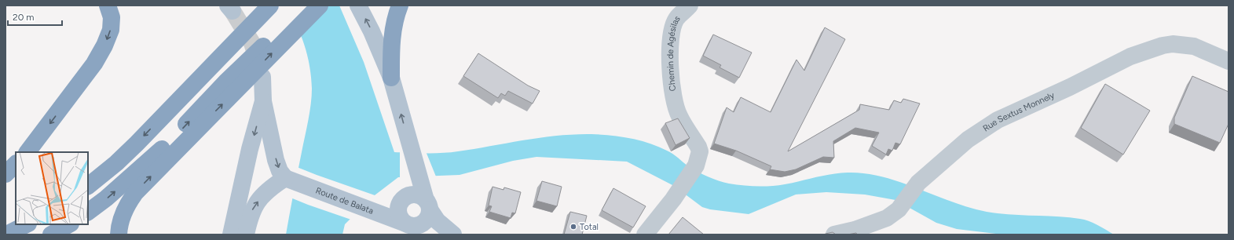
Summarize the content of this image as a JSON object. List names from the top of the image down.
{
  "streets": {
    "main road": ["Route de Balata"],
    "lane": ["Chemin de Agésilas", "Rue Sextus Monnely"]
  },
  "places": ["Total"],
  "scale_bar": "20 m"
}
